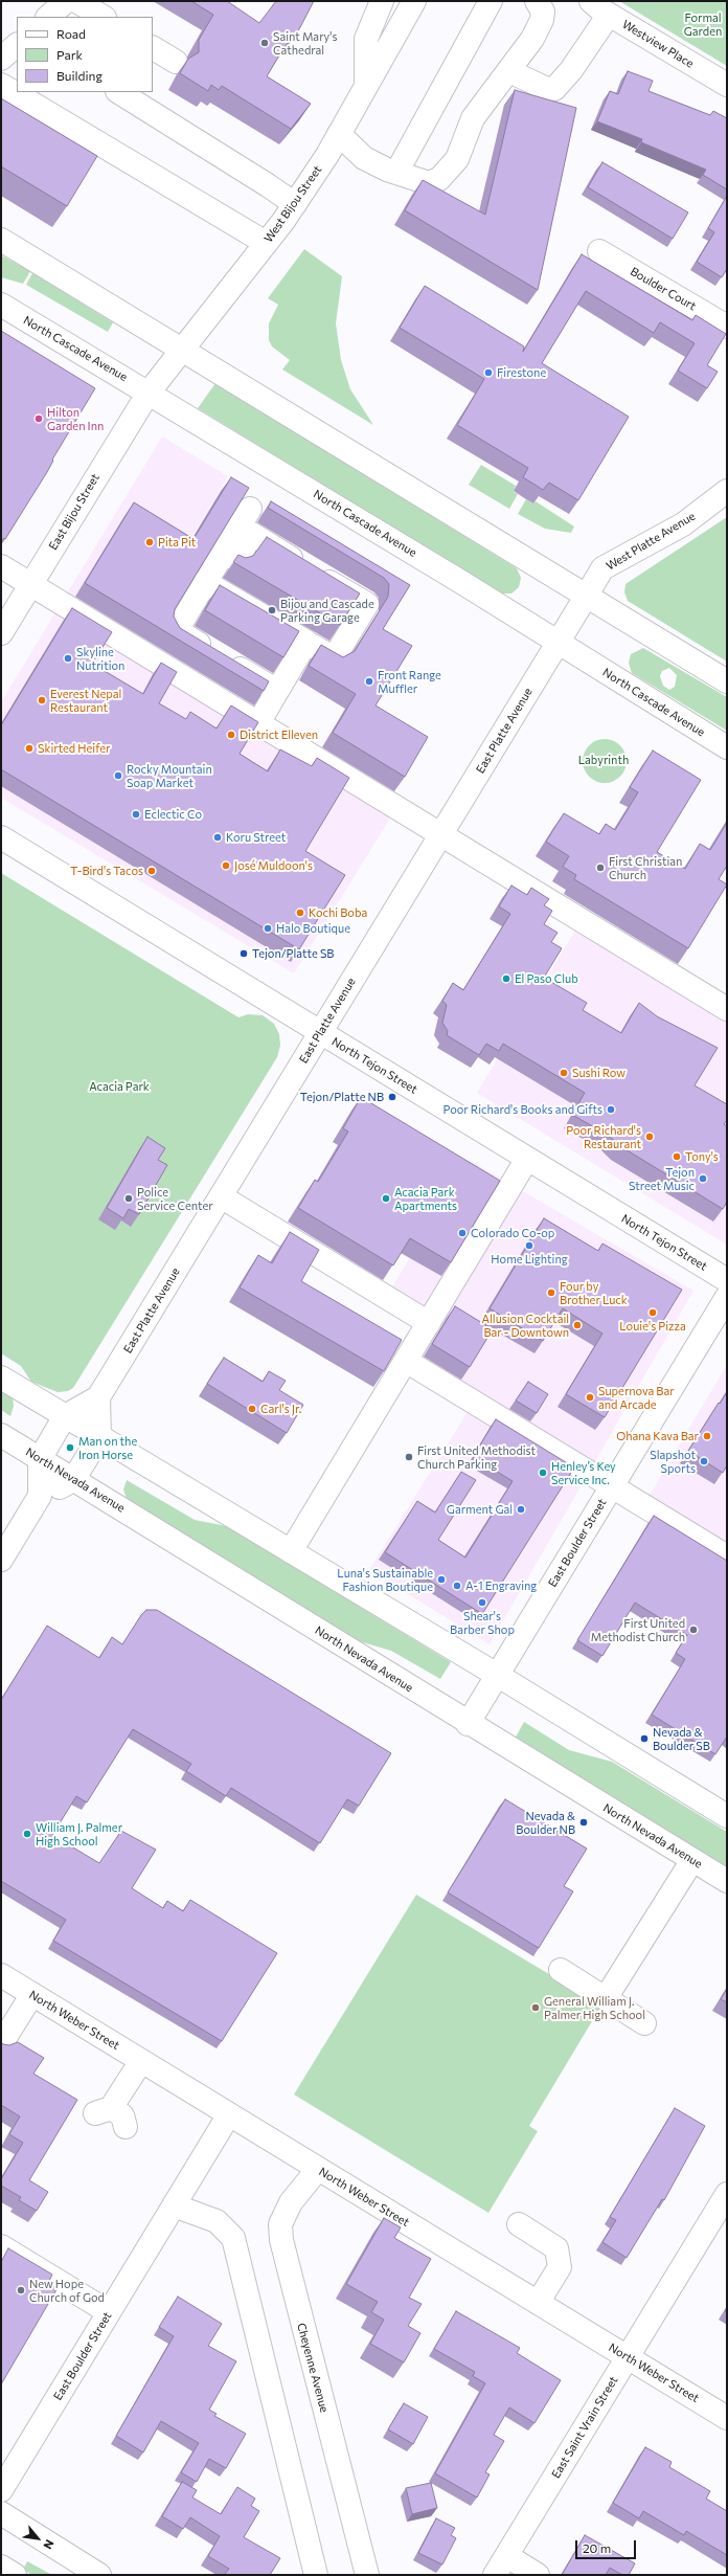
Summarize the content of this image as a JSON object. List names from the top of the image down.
{
  "streets": {
    "main road": [
      "Westview Place",
      "West Bijou Street",
      "Boulder Court",
      "North Cascade Avenue",
      "East Bijou Street",
      "West Platte Avenue",
      "East Platte Avenue",
      "North Tejon Street",
      "North Nevada Avenue",
      "East Boulder Street",
      "North Weber Street",
      "Cheyenne Avenue",
      "East Saint Vrain Street"
    ]
  },
  "crossings": [
    ["West Bijou Street", "North Cascade Avenue"],
    ["West Bijou Street", "East Bijou Street"],
    ["North Cascade Avenue", "East Bijou Street"],
    ["North Cascade Avenue", "West Platte Avenue"],
    ["North Cascade Avenue", "East Platte Avenue"],
    ["West Platte Avenue", "East Platte Avenue"],
    ["East Platte Avenue", "North Tejon Street"],
    ["North Nevada Avenue", "East Boulder Street"],
    ["East Boulder Street", "North Weber Street"],
    ["North Weber Street", "Cheyenne Avenue"],
    ["North Weber Street", "East Saint Vrain Street"]
  ],
  "parks": ["Formal Garden", "Labyrinth", "Acacia Park"],
  "places": [
    "Saint Mary's Cathedral",
    "Firestone",
    "Hilton Garden Inn",
    "Pita Pit",
    "Bijou and Cascade Parking Garage",
    "Skyline Nutrition",
    "Front Range Muffler",
    "Everest Nepal Restaurant",
    "District Elleven",
    "Skirted Heifer",
    "Rocky Mountain Soap Market",
    "Eclectic Co",
    "Koru Street",
    "José Muldoon's",
    "First Christian Church",
    "T-Bird's Tacos",
    "Kochi Boba",
    "Halo Boutique",
    "Tejon/Platte SB",
    "El Paso Club",
    "Sushi Row",
    "Tejon/Platte NB",
    "Poor Richard's Books and Gifts",
    "Poor Richard's Restaurant",
    "Tony's",
    "Tejon Street Music",
    "Police Service Center",
    "Acacia Park Apartments",
    "Colorado Co-op",
    "Home Lighting",
    "Four by Brother Luck",
    "Louie's Pizza",
    "Allusion Cocktail Bar - Downtown",
    "Supernova Bar and Arcade",
    "Carl's Jr.",
    "Ohana Kava Bar",
    "Man on the Iron Horse",
    "First United Methodist Church Parking",
    "Slapshot Sports",
    "Henley’s Key Service Inc.",
    "Garment Gal",
    "Luna's Sustainable Fashion Boutique",
    "A-1 Engraving",
    "Shear's Barber Shop",
    "First United Methodist Church",
    "Nevada & Boulder SB",
    "Nevada & Boulder NB",
    "William J. Palmer High School",
    "General William J. Palmer High School",
    "New Hope Church of God"
  ],
  "legend": ["Road", "Park", "Building"],
  "scale_bar": "20 m",
  "north": "bottom right"
}
